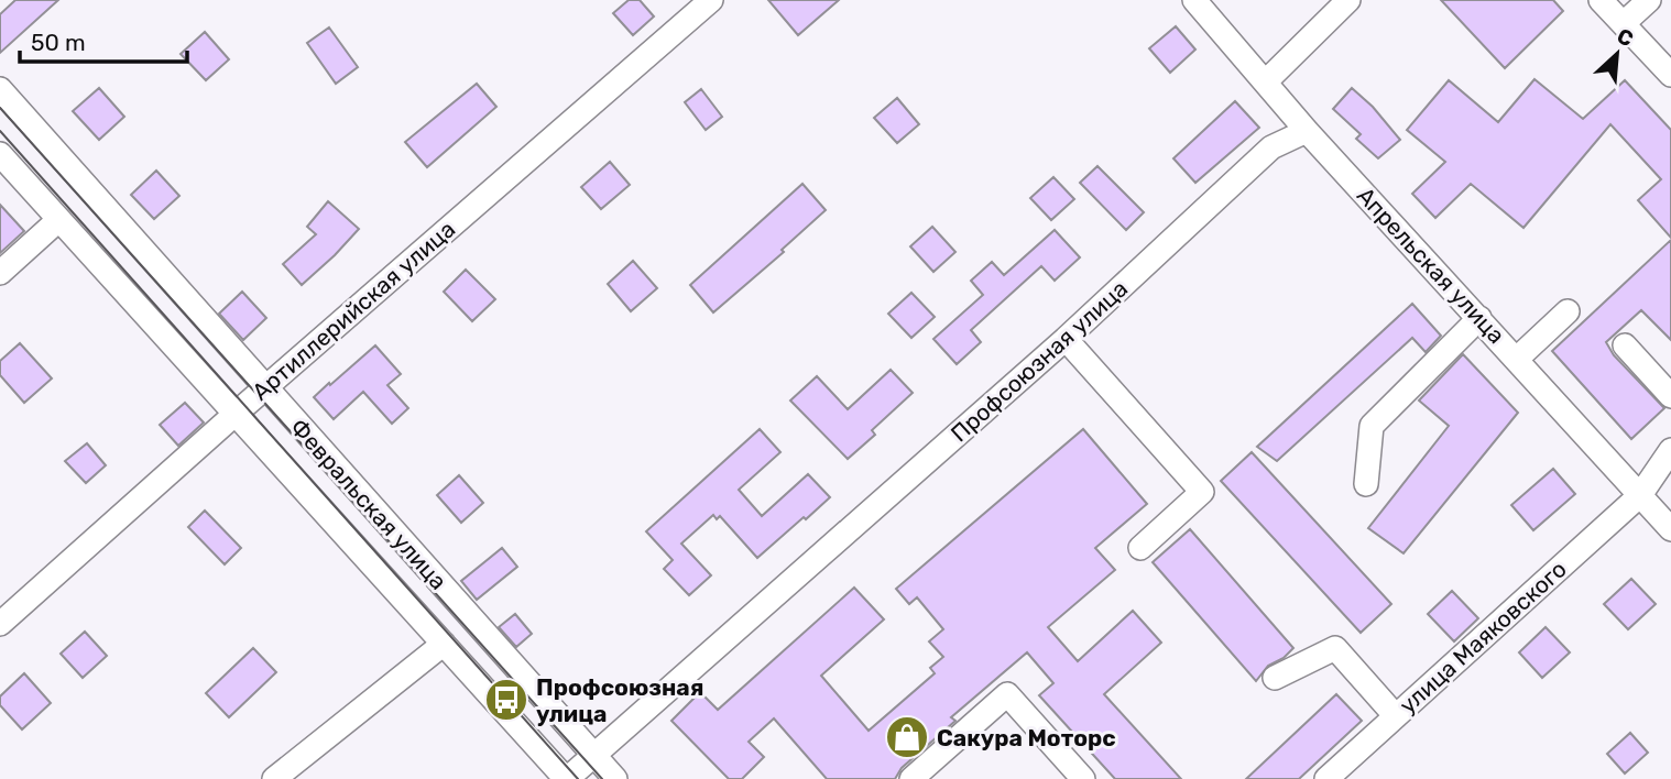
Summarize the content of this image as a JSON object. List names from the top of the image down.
{
  "streets": {
    "street": [
      "Апрельская улица",
      "Артиллерийская улица",
      "Профсоюзная улица",
      "Февральская улица",
      "улица Маяковского"
    ]
  },
  "crossings": [
    ["Апрельская улица", "Профсоюзная улица"],
    ["Апрельская улица", "улица Маяковского"],
    ["Артиллерийская улица", "Февральская улица"],
    ["Профсоюзная улица", "Февральская улица"]
  ],
  "places": {
    "bus stop": ["Профсоюзная улица"],
    "shop": ["Сакура Моторс"]
  },
  "scale_bar": "50 m",
  "north": "top right"
}
